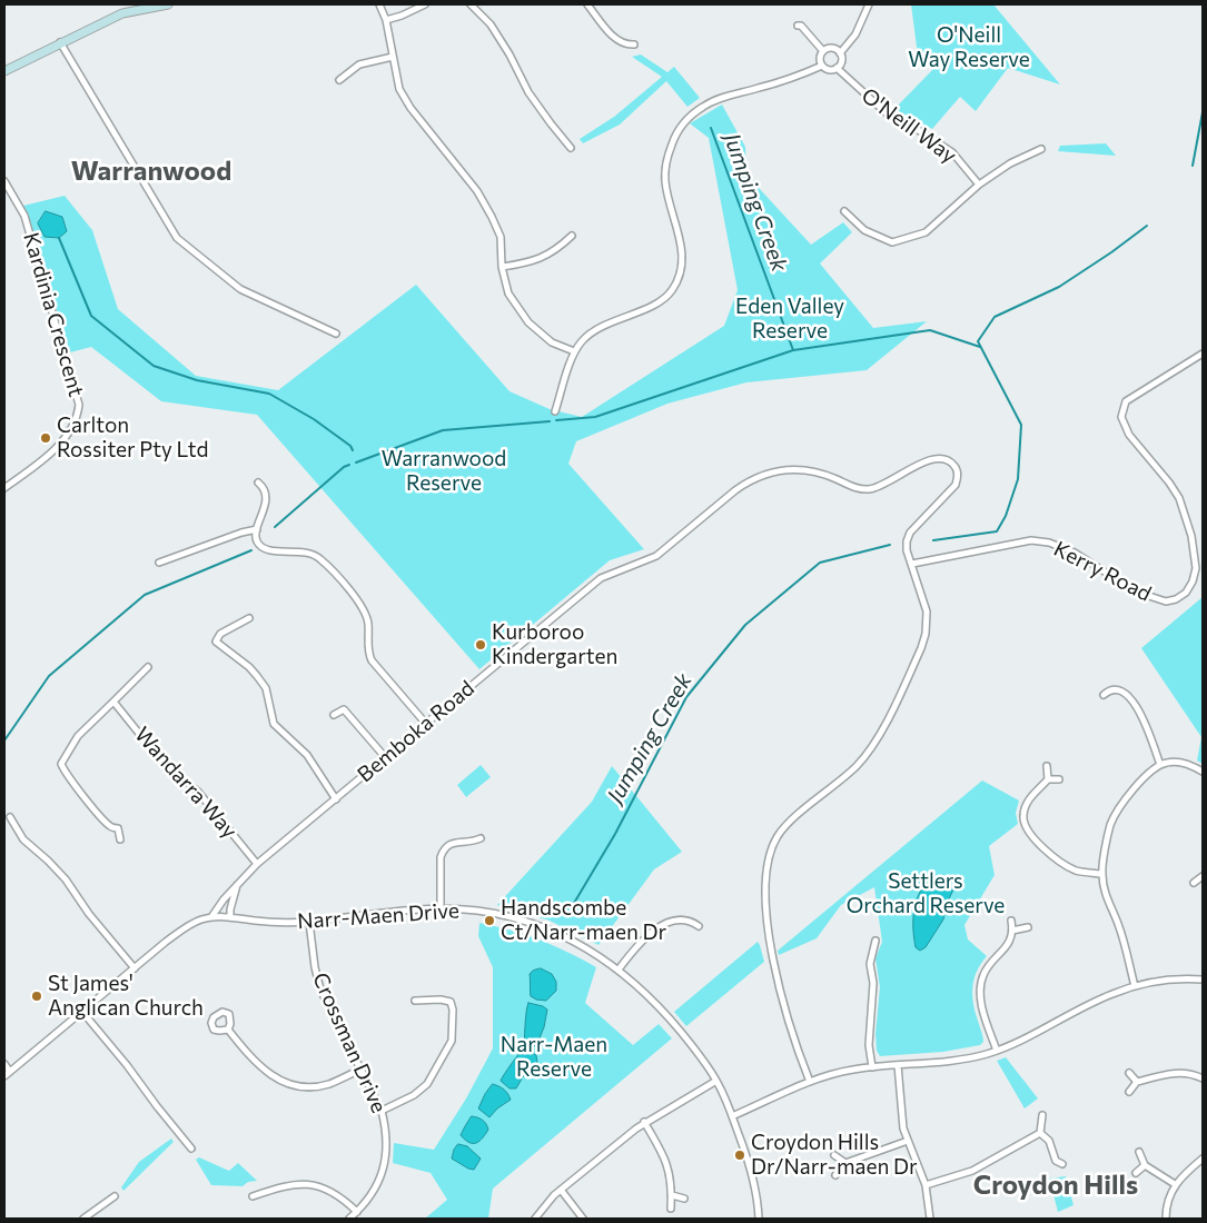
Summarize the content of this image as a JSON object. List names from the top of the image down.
{
  "streets": {
    "street": [
      "O'Neill Way",
      "Kardinia Crescent",
      "Kerry Road",
      "Bemboka Road",
      "Wandarra Way",
      "Narr-Maen Drive",
      "Crossman Drive"
    ]
  },
  "crossings": [
    ["Kerry Road", "Bemboka Road"],
    ["Bemboka Road", "Wandarra Way"],
    ["Bemboka Road", "Narr-Maen Drive"],
    ["Narr-Maen Drive", "Crossman Drive"]
  ],
  "districts": ["Warranwood", "Croydon Hills"],
  "water": ["Jumping Creek"],
  "parks": [
    "O'Neill Way Reserve",
    "Eden Valley Reserve",
    "Warranwood Reserve",
    "Settlers Orchard Reserve",
    "Narr-Maen Reserve"
  ],
  "places": [
    "Carlton Rossiter Pty Ltd",
    "Kurboroo Kindergarten",
    "Handscombe Ct/Narr-maen Dr",
    "St James' Anglican Church",
    "Croydon Hills Dr/Narr-maen Dr"
  ]
}
